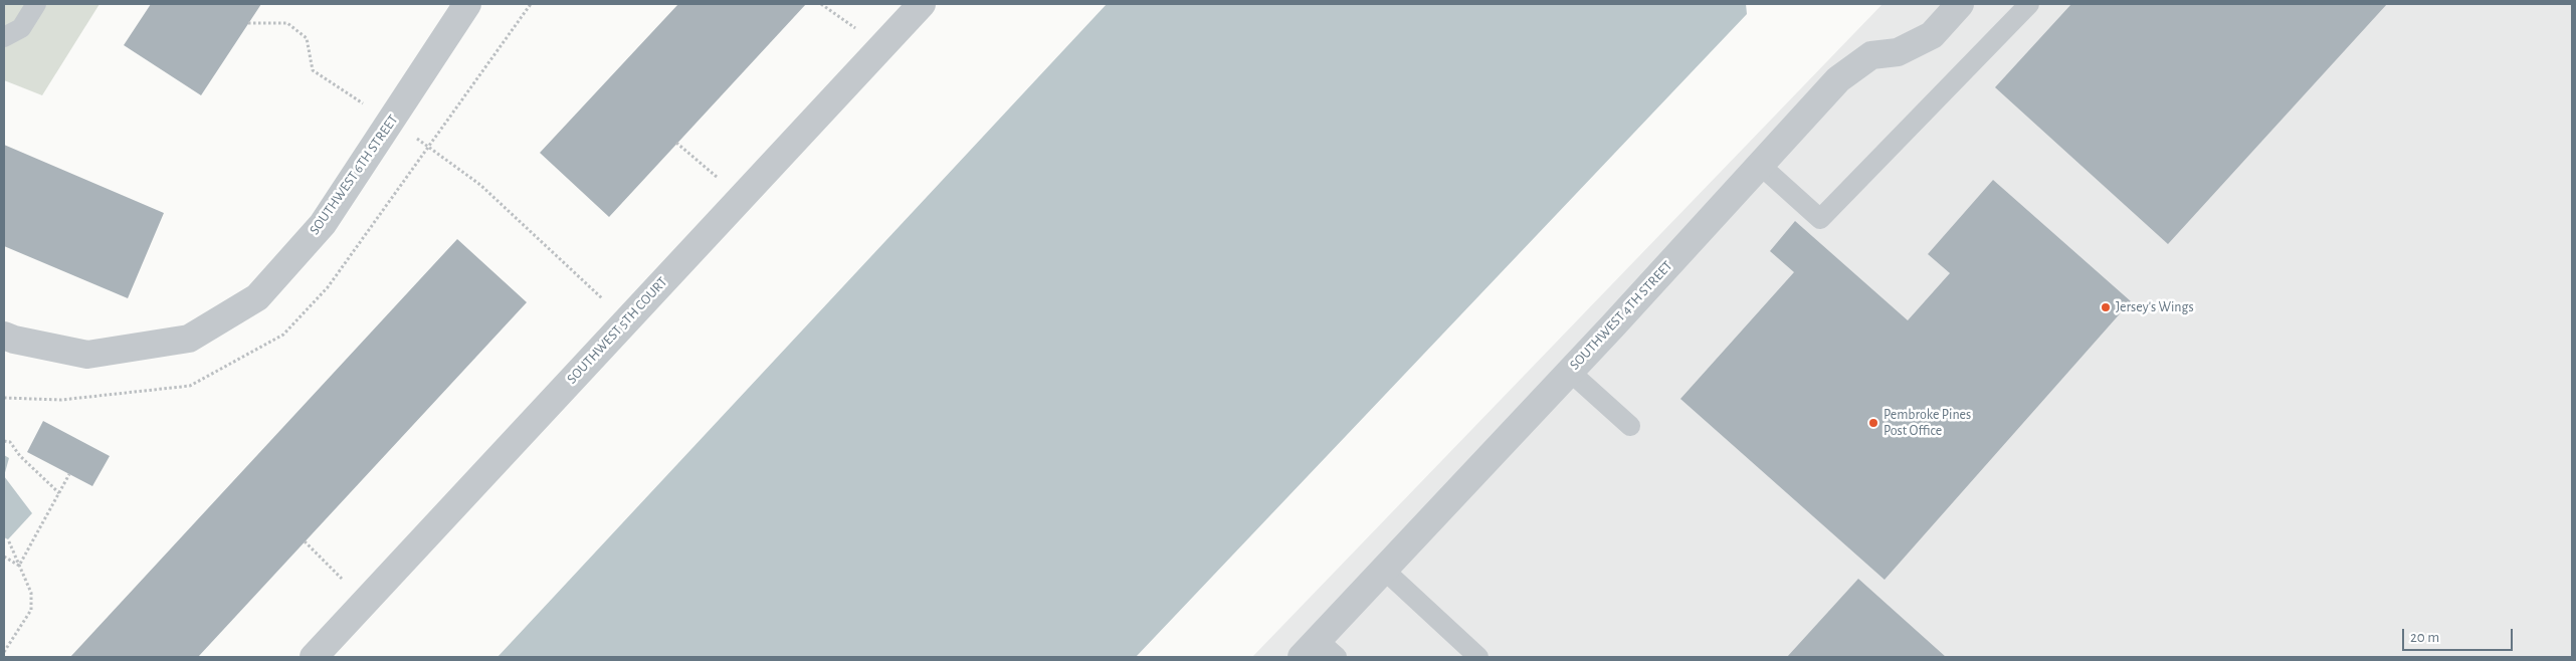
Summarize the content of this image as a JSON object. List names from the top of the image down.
{
  "streets": {
    "street": ["SOUTHWEST 6TH STREET", "SOUTHWEST 4TH STREET", "SOUTHWEST 5TH COURT"]
  },
  "places": ["Jersey's Wings", "Pembroke Pines Post Office"],
  "scale_bar": "20 m"
}
